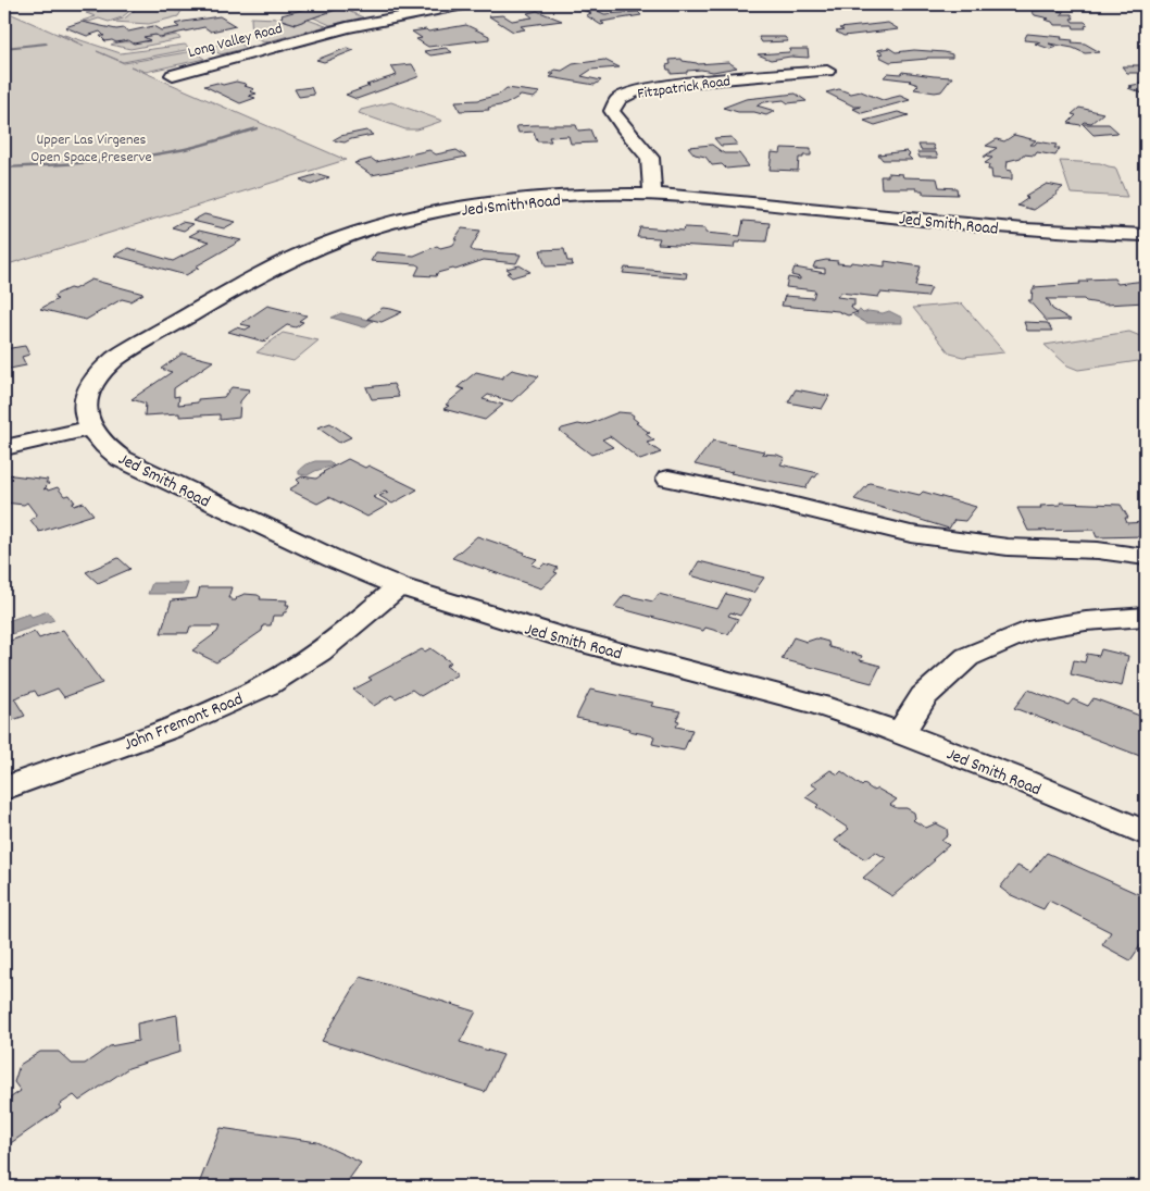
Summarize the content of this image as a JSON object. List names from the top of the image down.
{
  "streets": {
    "street": [
      "Long Valley Road",
      "Fitzpatrick Road",
      "Jed Smith Road",
      "John Fremont Road"
    ]
  },
  "crossings": [
    ["Fitzpatrick Road", "Jed Smith Road"],
    ["Jed Smith Road", "John Fremont Road"]
  ],
  "parks": ["Upper Las Virgenes Open Space Preserve"]
}
